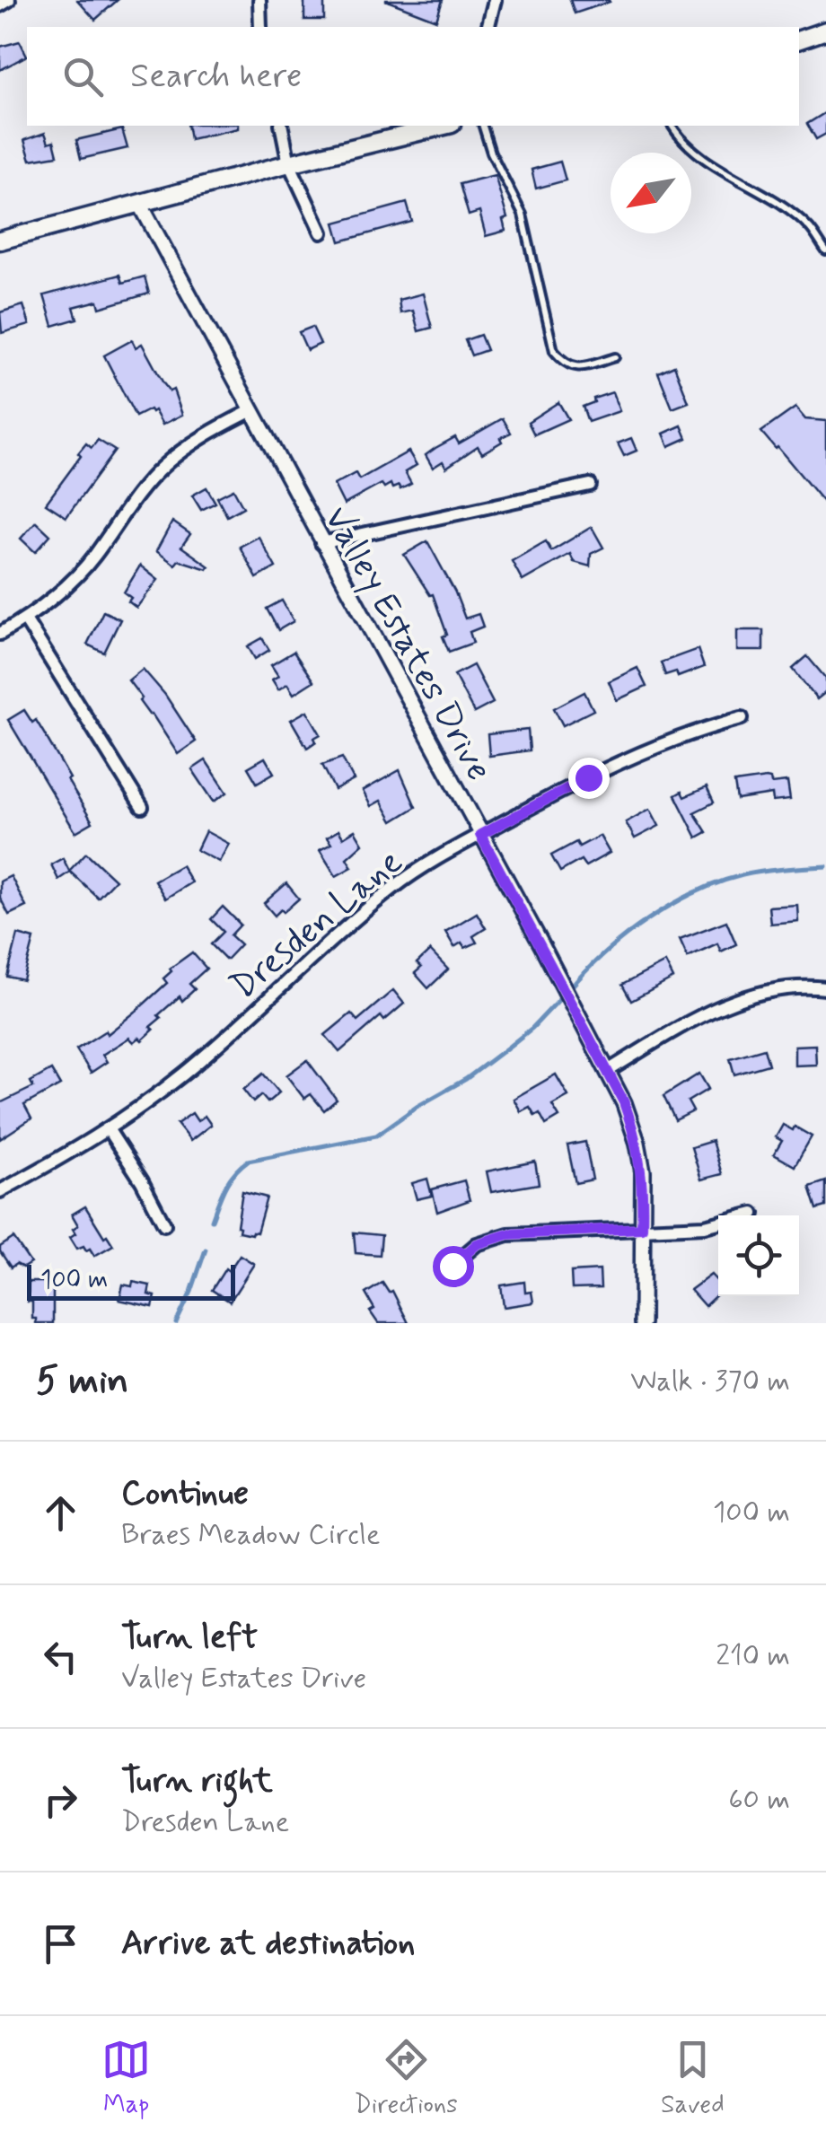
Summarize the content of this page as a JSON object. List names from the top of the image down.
{
  "streets": {
    "street": ["Valley Estates Drive", "Dresden Lane"]
  },
  "crossings": [
    ["Valley Estates Drive", "Dresden Lane"]
  ],
  "scale_bar": "100 m",
  "north": "bottom left",
  "page": {
    "search": "Search here",
    "scale": "100 m",
    "heading": ["5 min", "Walk · 370 m"],
    "list": [
      ["Continue", "Braes Meadow Circle", "100 m"],
      ["Turn left", "Valley Estates Drive", "210 m"],
      ["Turn right", "Dresden Lane", "60 m"],
      "Arrive at destination"
    ],
    "nav": ["Map", "Directions", "Saved"]
  }
}
